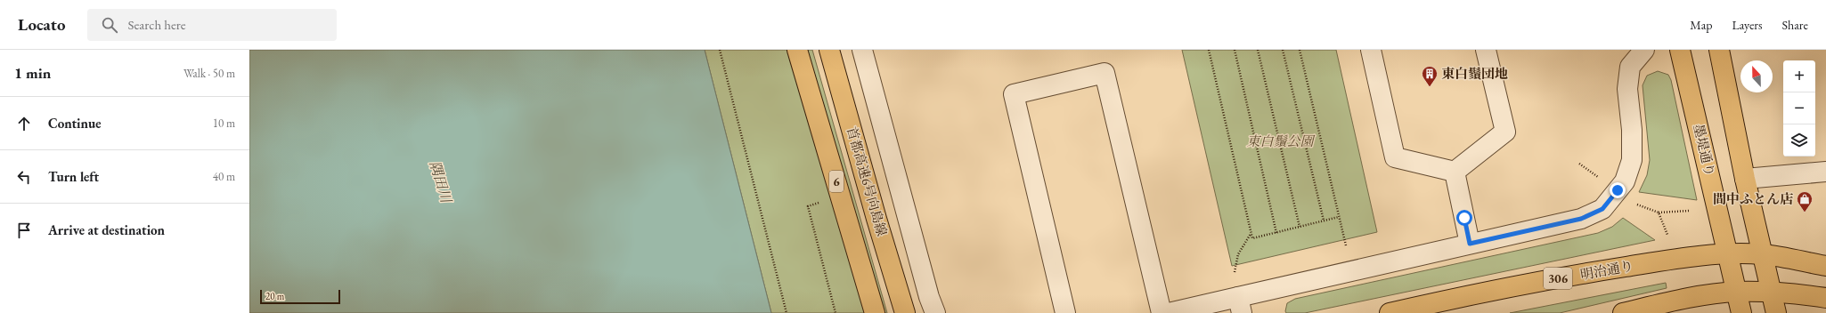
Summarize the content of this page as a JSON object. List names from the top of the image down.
{
  "streets": {
    "main road": [
      "墨堤通り",
      "6",
      "首都高速6号向島線",
      "明治通り",
      "306"
    ]
  },
  "crossings": [
    ["墨堤通り", "明治通り"]
  ],
  "water": ["隅田川"],
  "parks": ["東白鬚公園"],
  "places": {
    "building": ["東白鬚団地"],
    "shop": ["間中ふとん店"]
  },
  "scale_bar": "20 m",
  "north": "top",
  "page": {
    "header": "Locato",
    "search": "Search here",
    "nav": ["Map", "Layers", "Share"],
    "heading": ["1 min", "Walk · 50 m"],
    "map_buttons": ["+", "−"],
    "list": [
      ["Continue", "10 m"],
      ["Turn left", "40 m"],
      "Arrive at destination"
    ],
    "scale": "20 m"
  }
}
